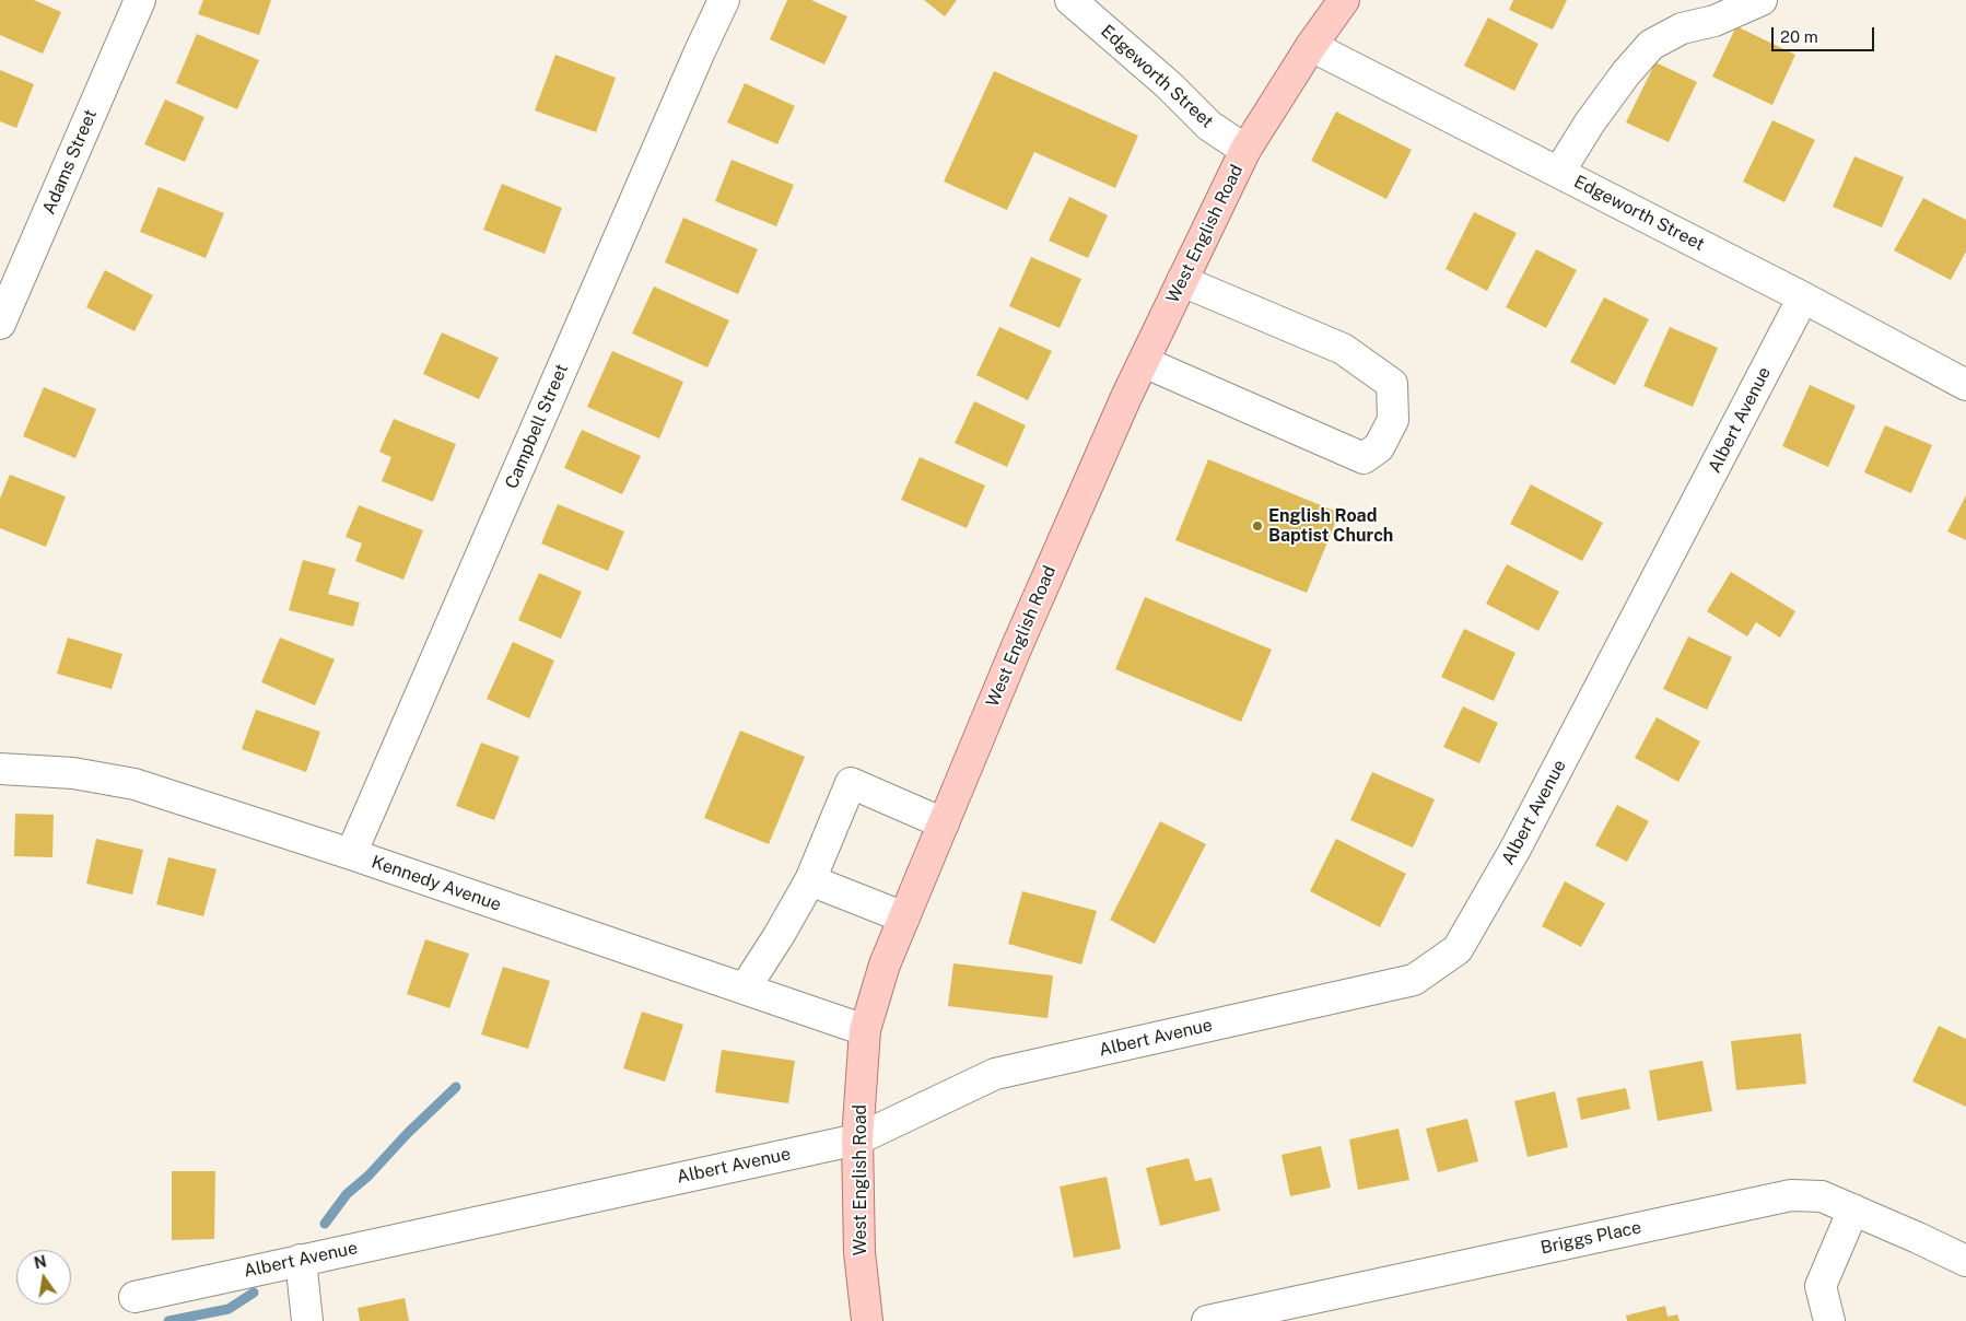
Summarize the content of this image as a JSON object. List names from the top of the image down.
{
  "streets": {
    "main road": ["West English Road"],
    "street": [
      "Edgeworth Street",
      "Adams Street",
      "Albert Avenue",
      "Campbell Street",
      "Kennedy Avenue",
      "Briggs Place"
    ]
  },
  "crossings": [
    ["Edgeworth Street", "West English Road"],
    ["Edgeworth Street", "Albert Avenue"],
    ["West English Road", "Albert Avenue"],
    ["West English Road", "Kennedy Avenue"],
    ["Campbell Street", "Kennedy Avenue"]
  ],
  "places": ["English Road Baptist Church"],
  "scale_bar": "20 m",
  "north": "top"
}
